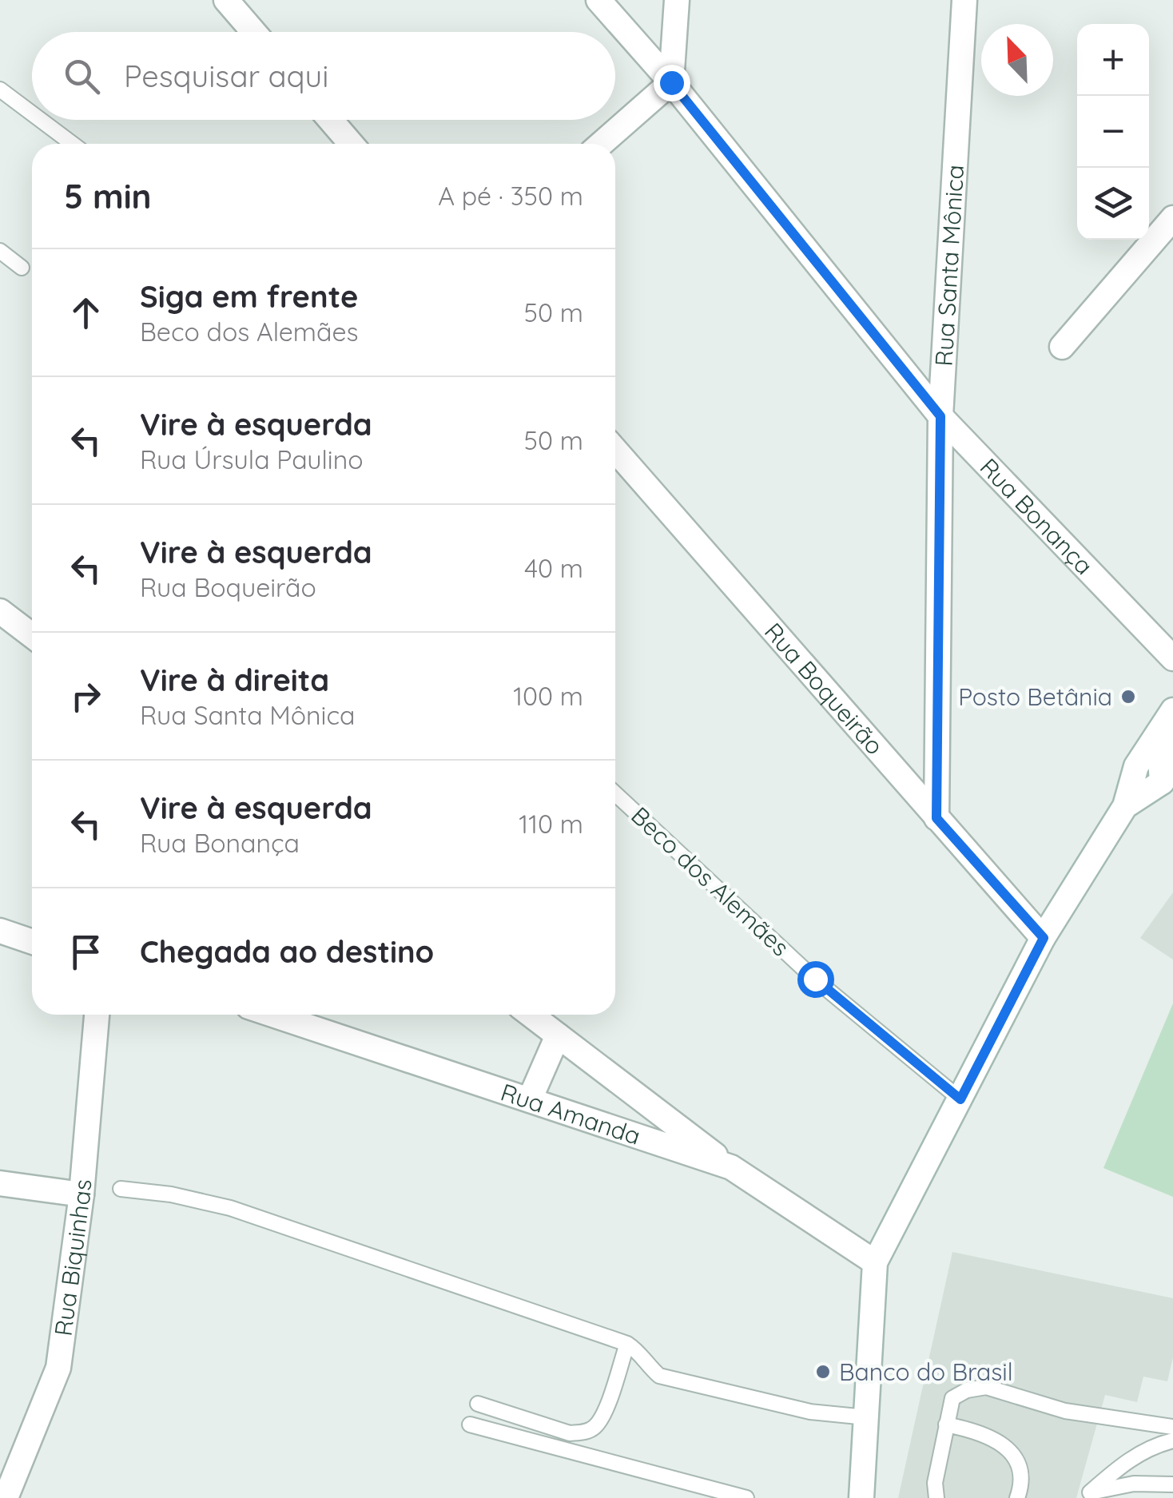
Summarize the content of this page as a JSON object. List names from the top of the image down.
{
  "streets": {
    "street": [
      "Rua Santa Mônica",
      "Rua Bonança",
      "Rua Boqueirão",
      "Rua Amanda",
      "Rua Biquinhas"
    ],
    "lane": ["Beco dos Alemães"]
  },
  "crossings": [
    ["Rua Santa Mônica", "Rua Bonança"],
    ["Rua Santa Mônica", "Rua Boqueirão"]
  ],
  "places": ["Posto Betânia", "Banco do Brasil"],
  "north": "top left",
  "page": {
    "map_buttons": ["+", "−"],
    "search": "Pesquisar aqui",
    "heading": ["5 min", "A pé · 350 m"],
    "list": [
      ["Siga em frente", "Beco dos Alemães", "50 m"],
      ["Vire à esquerda", "Rua Úrsula Paulino", "50 m"],
      ["Vire à esquerda", "Rua Boqueirão", "40 m"],
      ["Vire à direita", "Rua Santa Mônica", "100 m"],
      ["Vire à esquerda", "Rua Bonança", "110 m"],
      "Chegada ao destino"
    ]
  }
}
